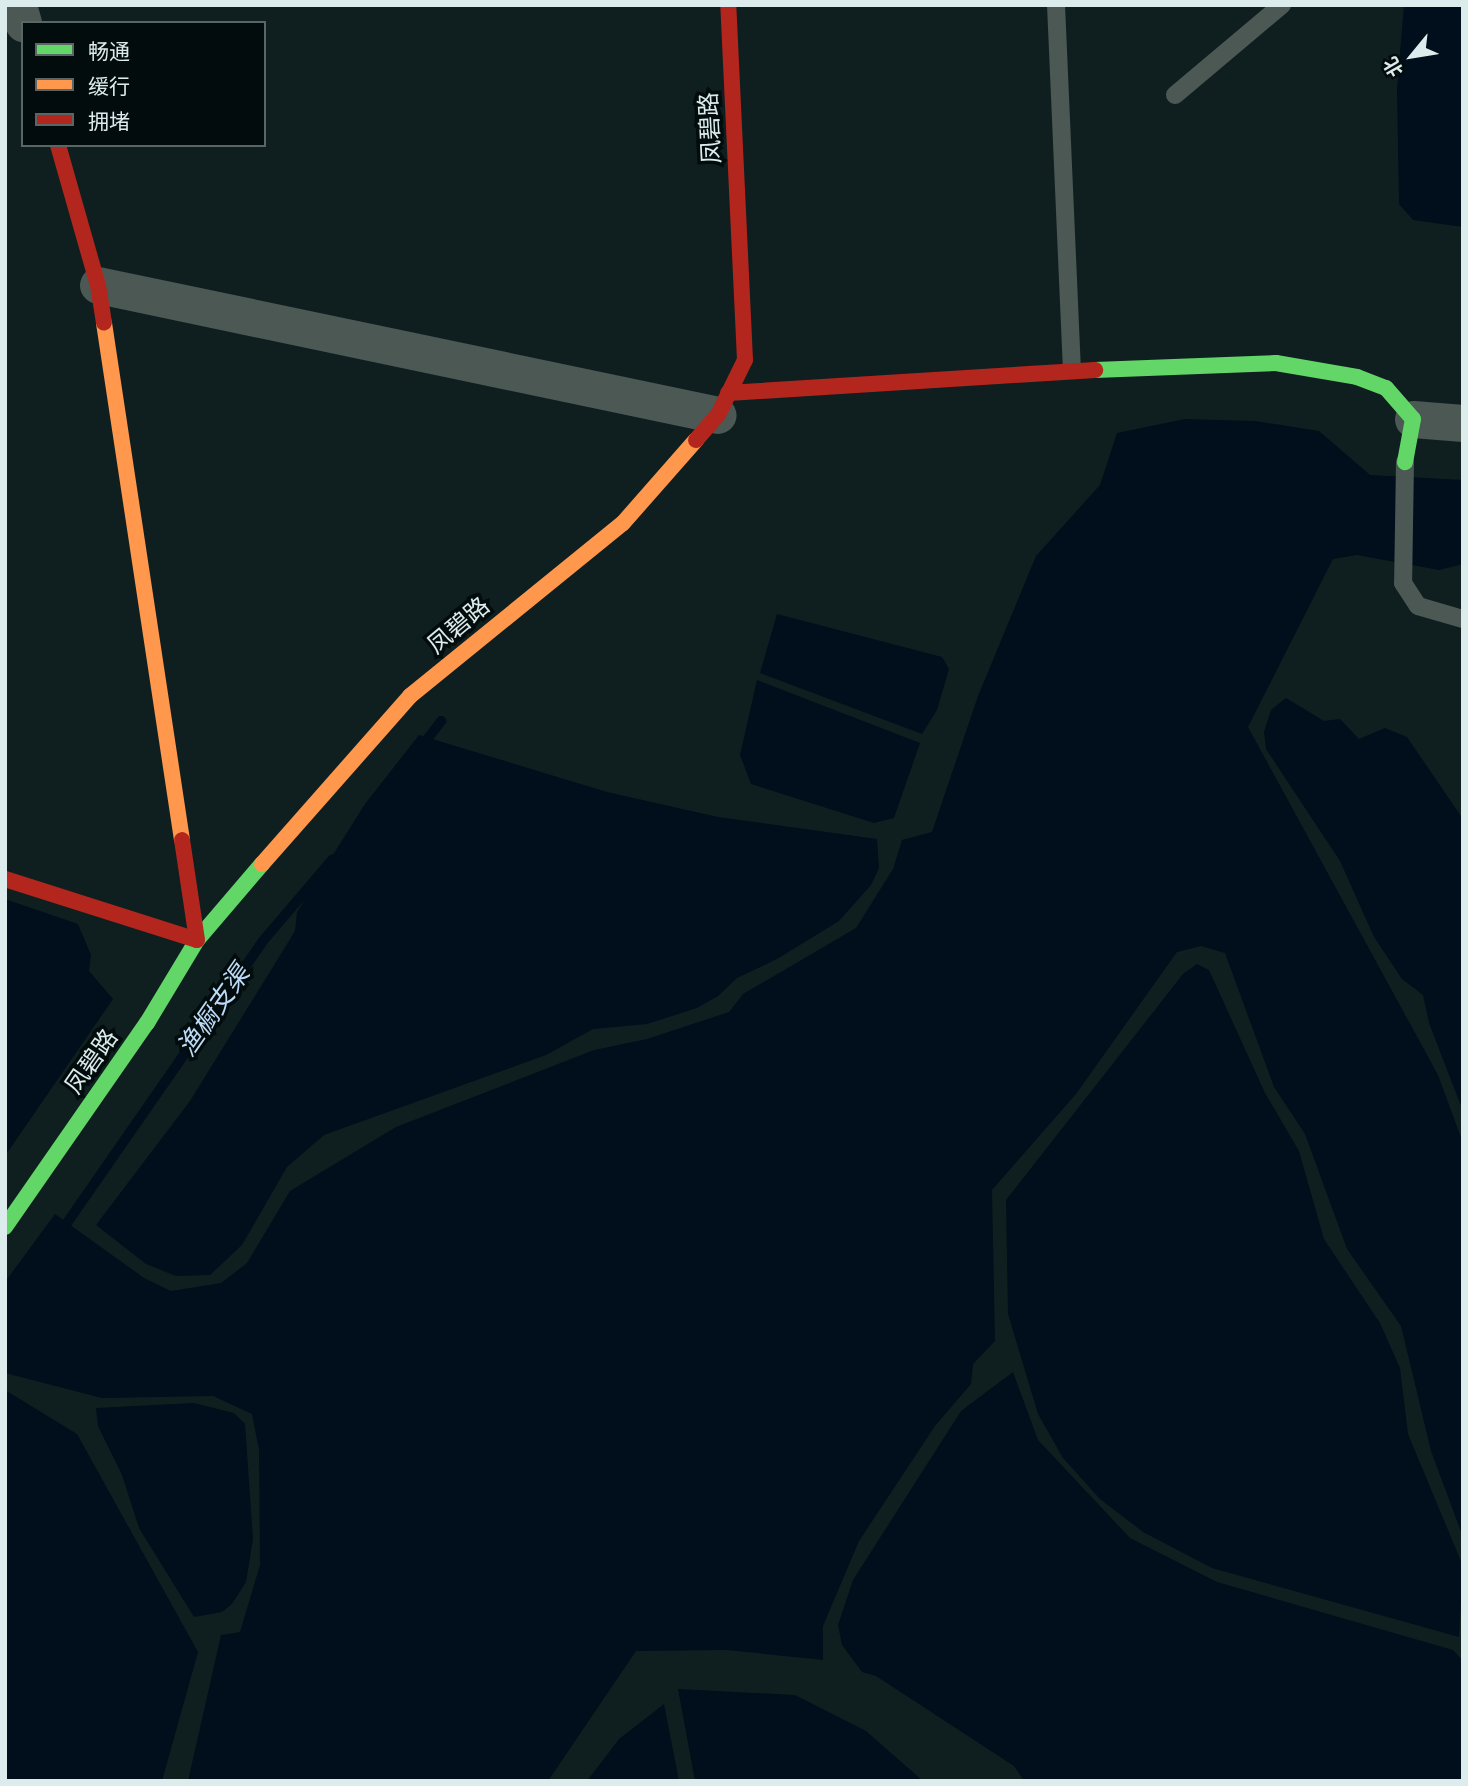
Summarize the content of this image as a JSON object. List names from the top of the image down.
{
  "streets": {
    "street": ["凤碧路"]
  },
  "water": ["渔橱支渠"],
  "legend": ["畅通", "缓行", "拥堵"],
  "north": "bottom left"
}
